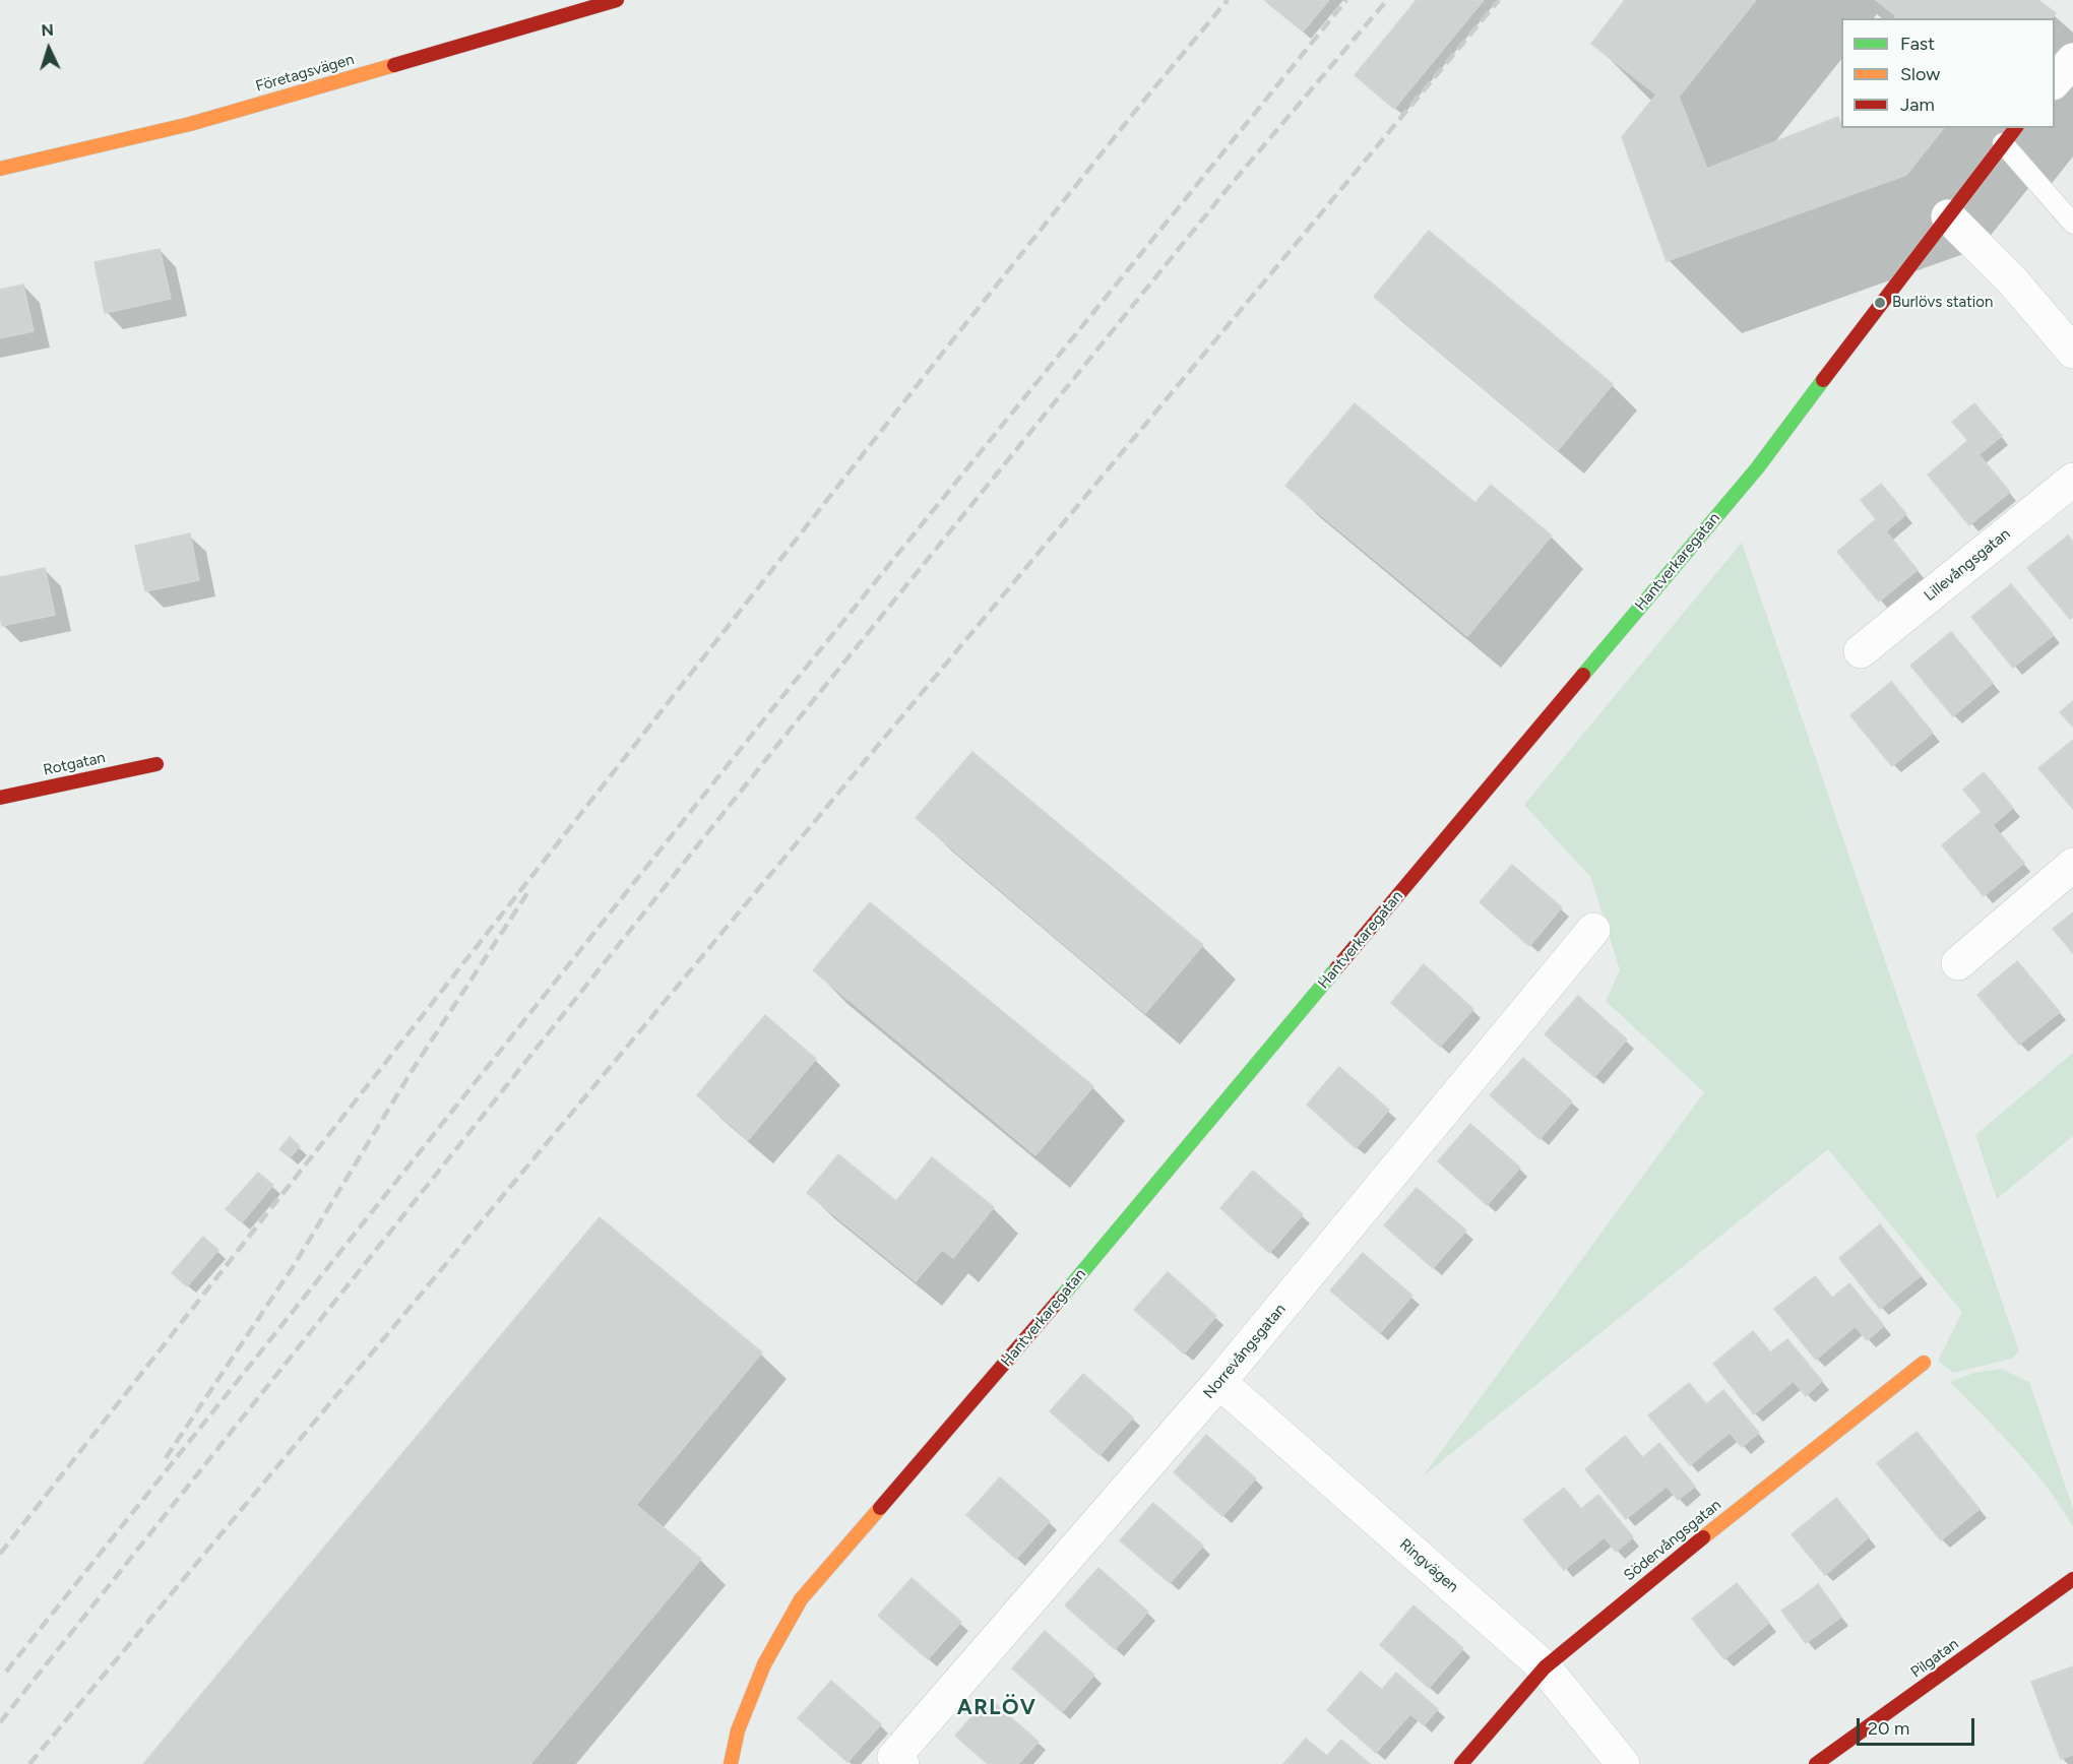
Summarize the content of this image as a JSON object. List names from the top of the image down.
{
  "streets": {
    "street": [
      "Företagsvägen",
      "Hantverkaregatan",
      "Lillevångsgatan",
      "Rotgatan",
      "Norrevångsgatan",
      "Södervångsgatan",
      "Ringvägen",
      "Pilgatan"
    ]
  },
  "crossings": [
    ["Norrevångsgatan", "Ringvägen"],
    ["Södervångsgatan", "Ringvägen"]
  ],
  "districts": ["ARLÖV"],
  "places": ["Burlövs station"],
  "legend": ["Fast", "Slow", "Jam"],
  "scale_bar": "20 m",
  "north": "top"
}
